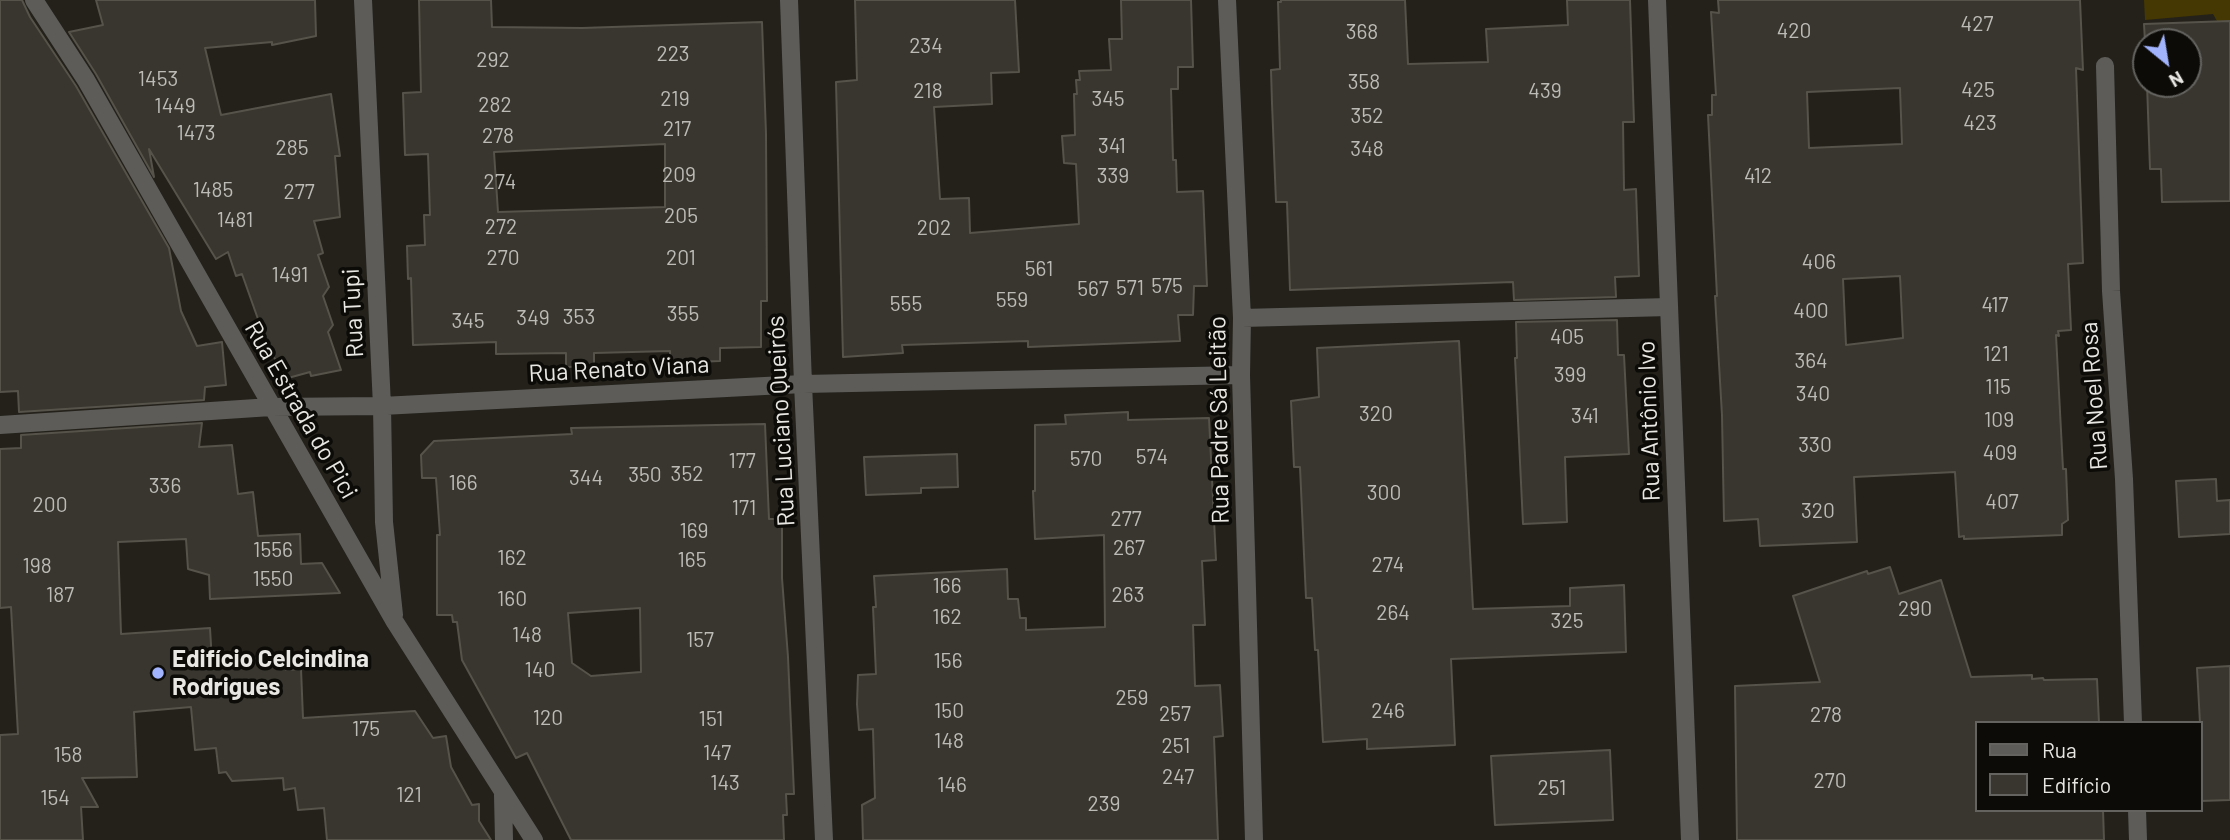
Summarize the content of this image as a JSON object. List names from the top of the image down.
{
  "streets": {
    "street": [
      "Rua Tupi",
      "Rua Renato Viana",
      "Rua Noel Rosa",
      "Rua Estrada do Pici",
      "Rua Padre Sá Leitão",
      "Rua Luciano Queirós",
      "Rua Antônio Ivo"
    ]
  },
  "crossings": [
    ["Rua Tupi", "Rua Renato Viana"],
    ["Rua Tupi", "Rua Estrada do Pici"],
    ["Rua Renato Viana", "Rua Estrada do Pici"],
    ["Rua Renato Viana", "Rua Padre Sá Leitão"],
    ["Rua Renato Viana", "Rua Luciano Queirós"]
  ],
  "places": ["Edifício Celcindina Rodrigues"],
  "house_numbers": [
    "427",
    "420",
    "368",
    "234",
    "223",
    "292",
    "1453",
    "358",
    "425",
    "218",
    "439",
    "219",
    "345",
    "282",
    "1449",
    "352",
    "423",
    "217",
    "1473",
    "278",
    "341",
    "285",
    "348",
    "209",
    "339",
    "412",
    "274",
    "1485",
    "277",
    "205",
    "1481",
    "272",
    "202",
    "270",
    "201",
    "406",
    "561",
    "1491",
    "575",
    "571",
    "567",
    "559",
    "555",
    "417",
    "400",
    "355",
    "353",
    "349",
    "345",
    "405",
    "121",
    "364",
    "399",
    "115",
    "340",
    "320",
    "341",
    "109",
    "330",
    "409",
    "574",
    "570",
    "177",
    "352",
    "350",
    "344",
    "166",
    "336",
    "300",
    "407",
    "200",
    "171",
    "320",
    "277",
    "169",
    "267",
    "1556",
    "162",
    "165",
    "274",
    "198",
    "1550",
    "166",
    "187",
    "263",
    "160",
    "290",
    "264",
    "162",
    "325",
    "148",
    "157",
    "156",
    "140",
    "259",
    "150",
    "246",
    "257",
    "278",
    "120",
    "151",
    "175",
    "148",
    "251",
    "147",
    "158",
    "247",
    "270",
    "143",
    "146",
    "251",
    "121",
    "154",
    "239"
  ],
  "legend": ["Rua", "Edifício"],
  "north": "bottom right"
}
